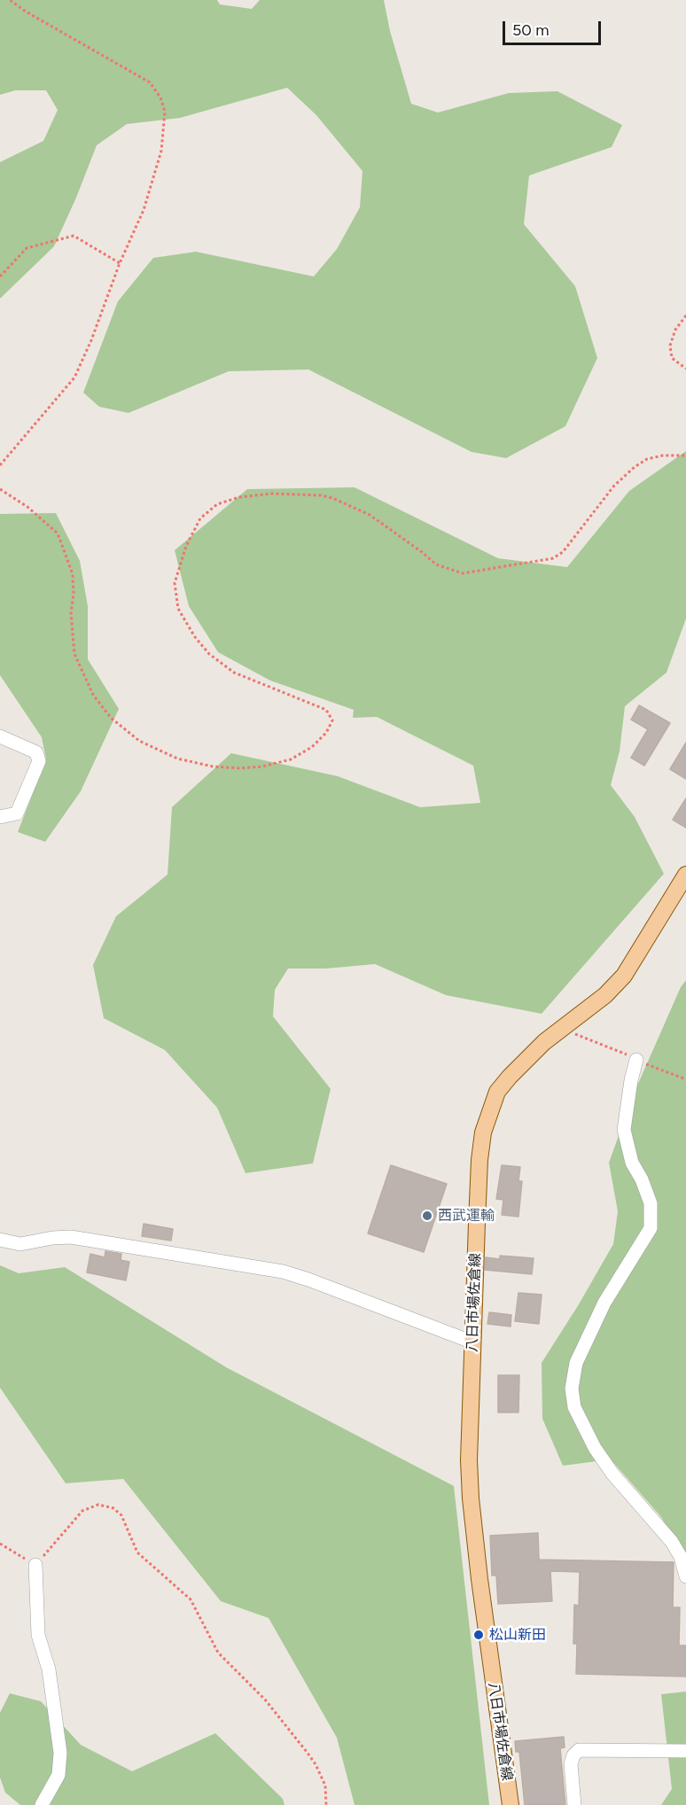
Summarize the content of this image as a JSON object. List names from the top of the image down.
{
  "streets": {
    "main road": ["八日市場佐倉線"]
  },
  "places": ["西武運輸", "松山新田"],
  "scale_bar": "50 m"
}
